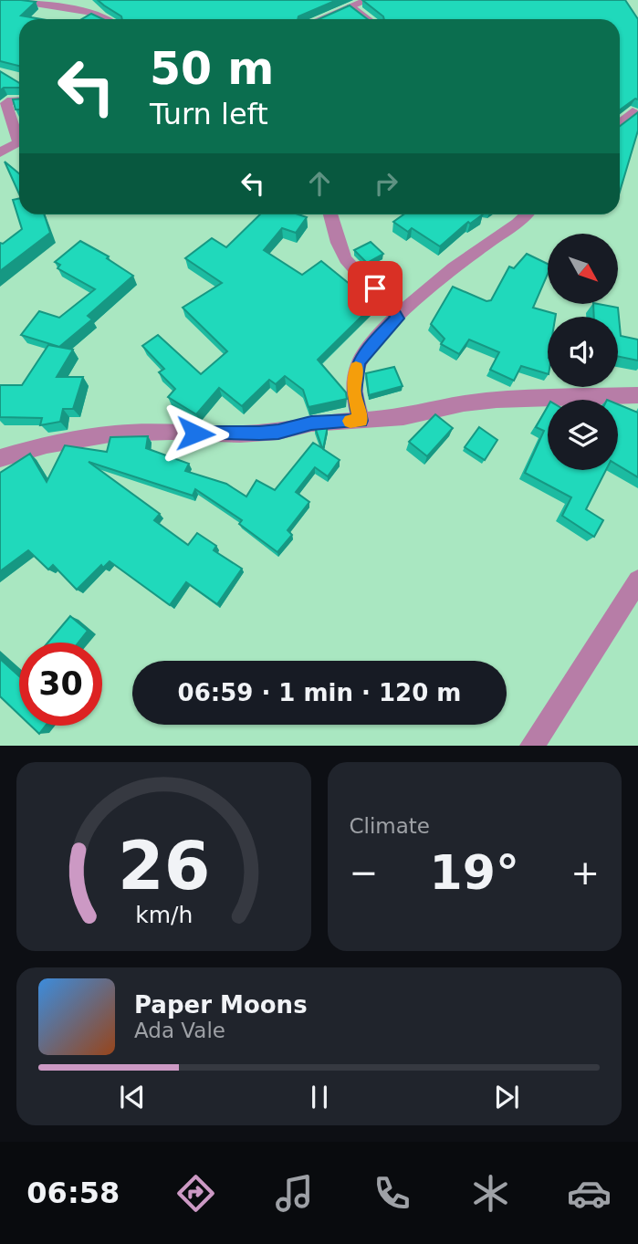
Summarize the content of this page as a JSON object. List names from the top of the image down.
{
  "north": "bottom right",
  "page": {
    "turn": ["50 m", "Turn left"],
    "limit": "30",
    "trip": "06:59 · 1 min · 120 m",
    "tile": "Climate",
    "heat": ["−", "19°", "+"],
    "song": ["Paper Moons", "Ada Vale"],
    "tabs": "06:58",
    "gauge": ["26", "km/h"]
  }
}
